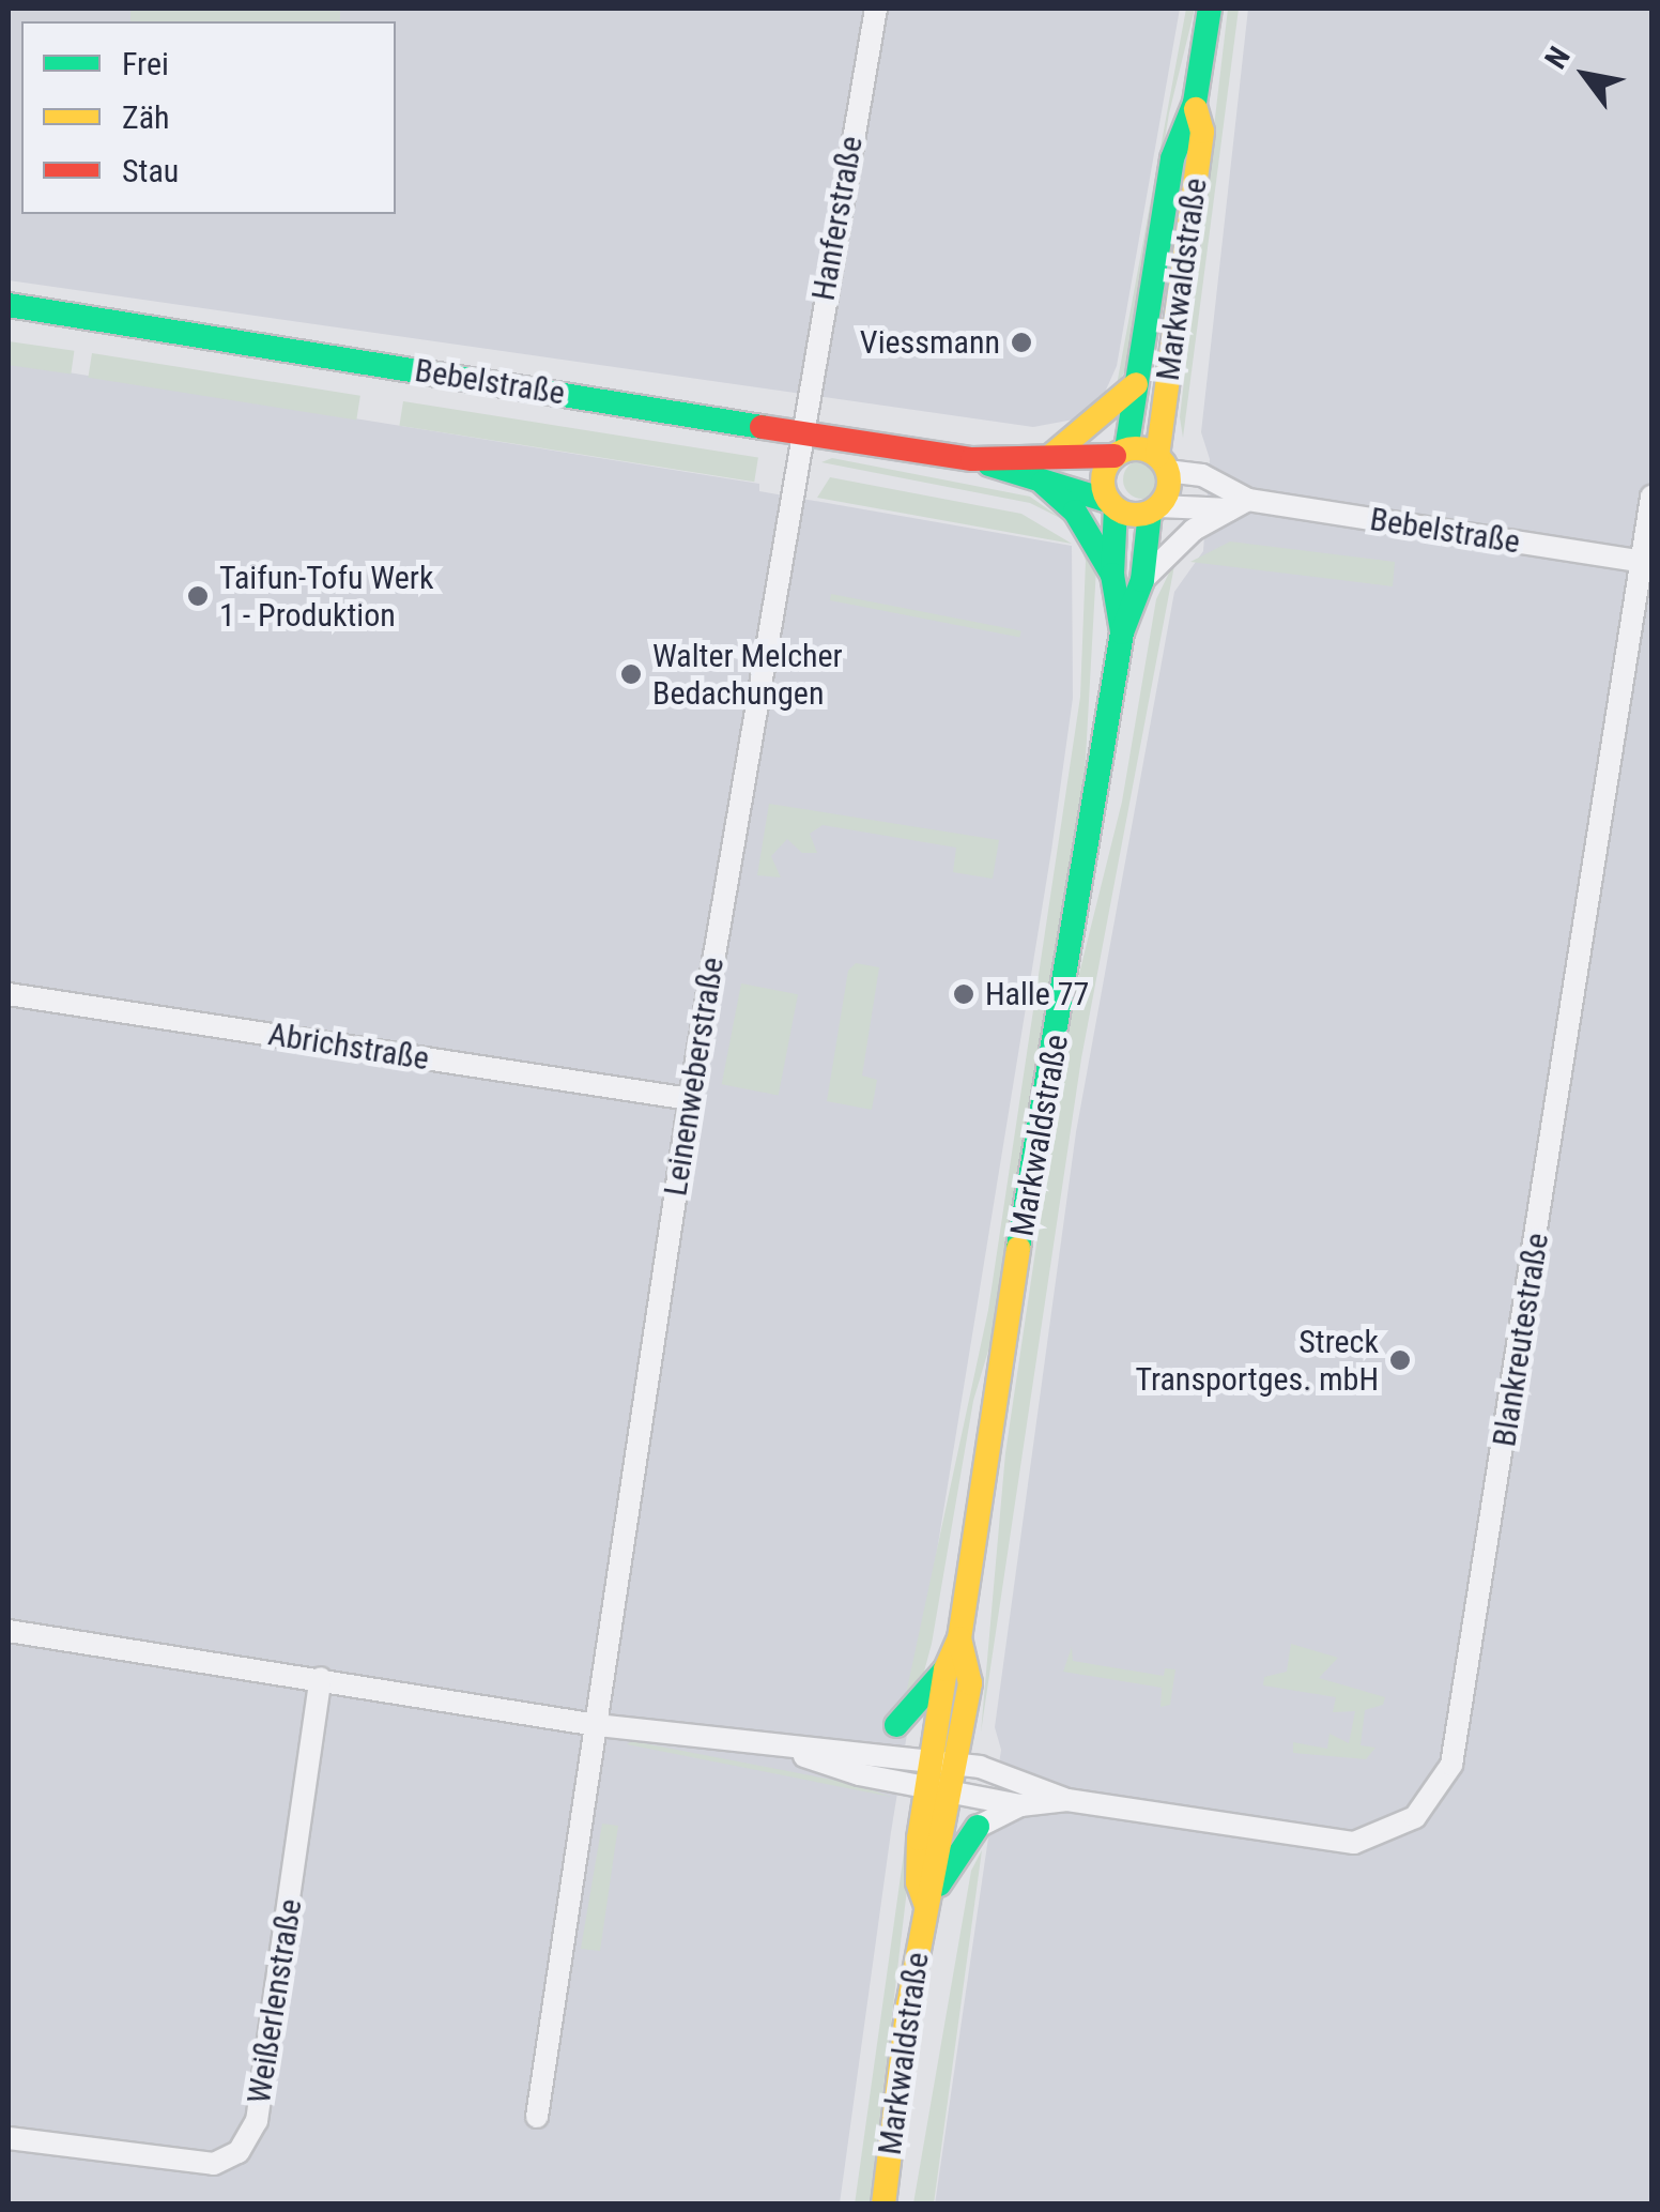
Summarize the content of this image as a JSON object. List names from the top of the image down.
{
  "streets": {
    "main road": ["Markwaldstraße", "Bebelstraße"],
    "street": [
      "Hanferstraße",
      "Abrichstraße",
      "Leinenweberstraße",
      "Blankreutestraße",
      "Weißerlenstraße"
    ]
  },
  "crossings": [
    ["Hanferstraße", "Bebelstraße"],
    ["Hanferstraße", "Leinenweberstraße"],
    ["Markwaldstraße", "Bebelstraße"],
    ["Markwaldstraße", "Blankreutestraße"],
    ["Bebelstraße", "Leinenweberstraße"],
    ["Bebelstraße", "Blankreutestraße"],
    ["Abrichstraße", "Leinenweberstraße"]
  ],
  "places": [
    "Viessmann",
    "Taifun-Tofu Werk 1 - Produktion",
    "Walter Melcher Bedachungen",
    "Halle 77",
    "Streck Transportges. mbH"
  ],
  "legend": ["Frei", "Zäh", "Stau"],
  "north": "top left"
}
